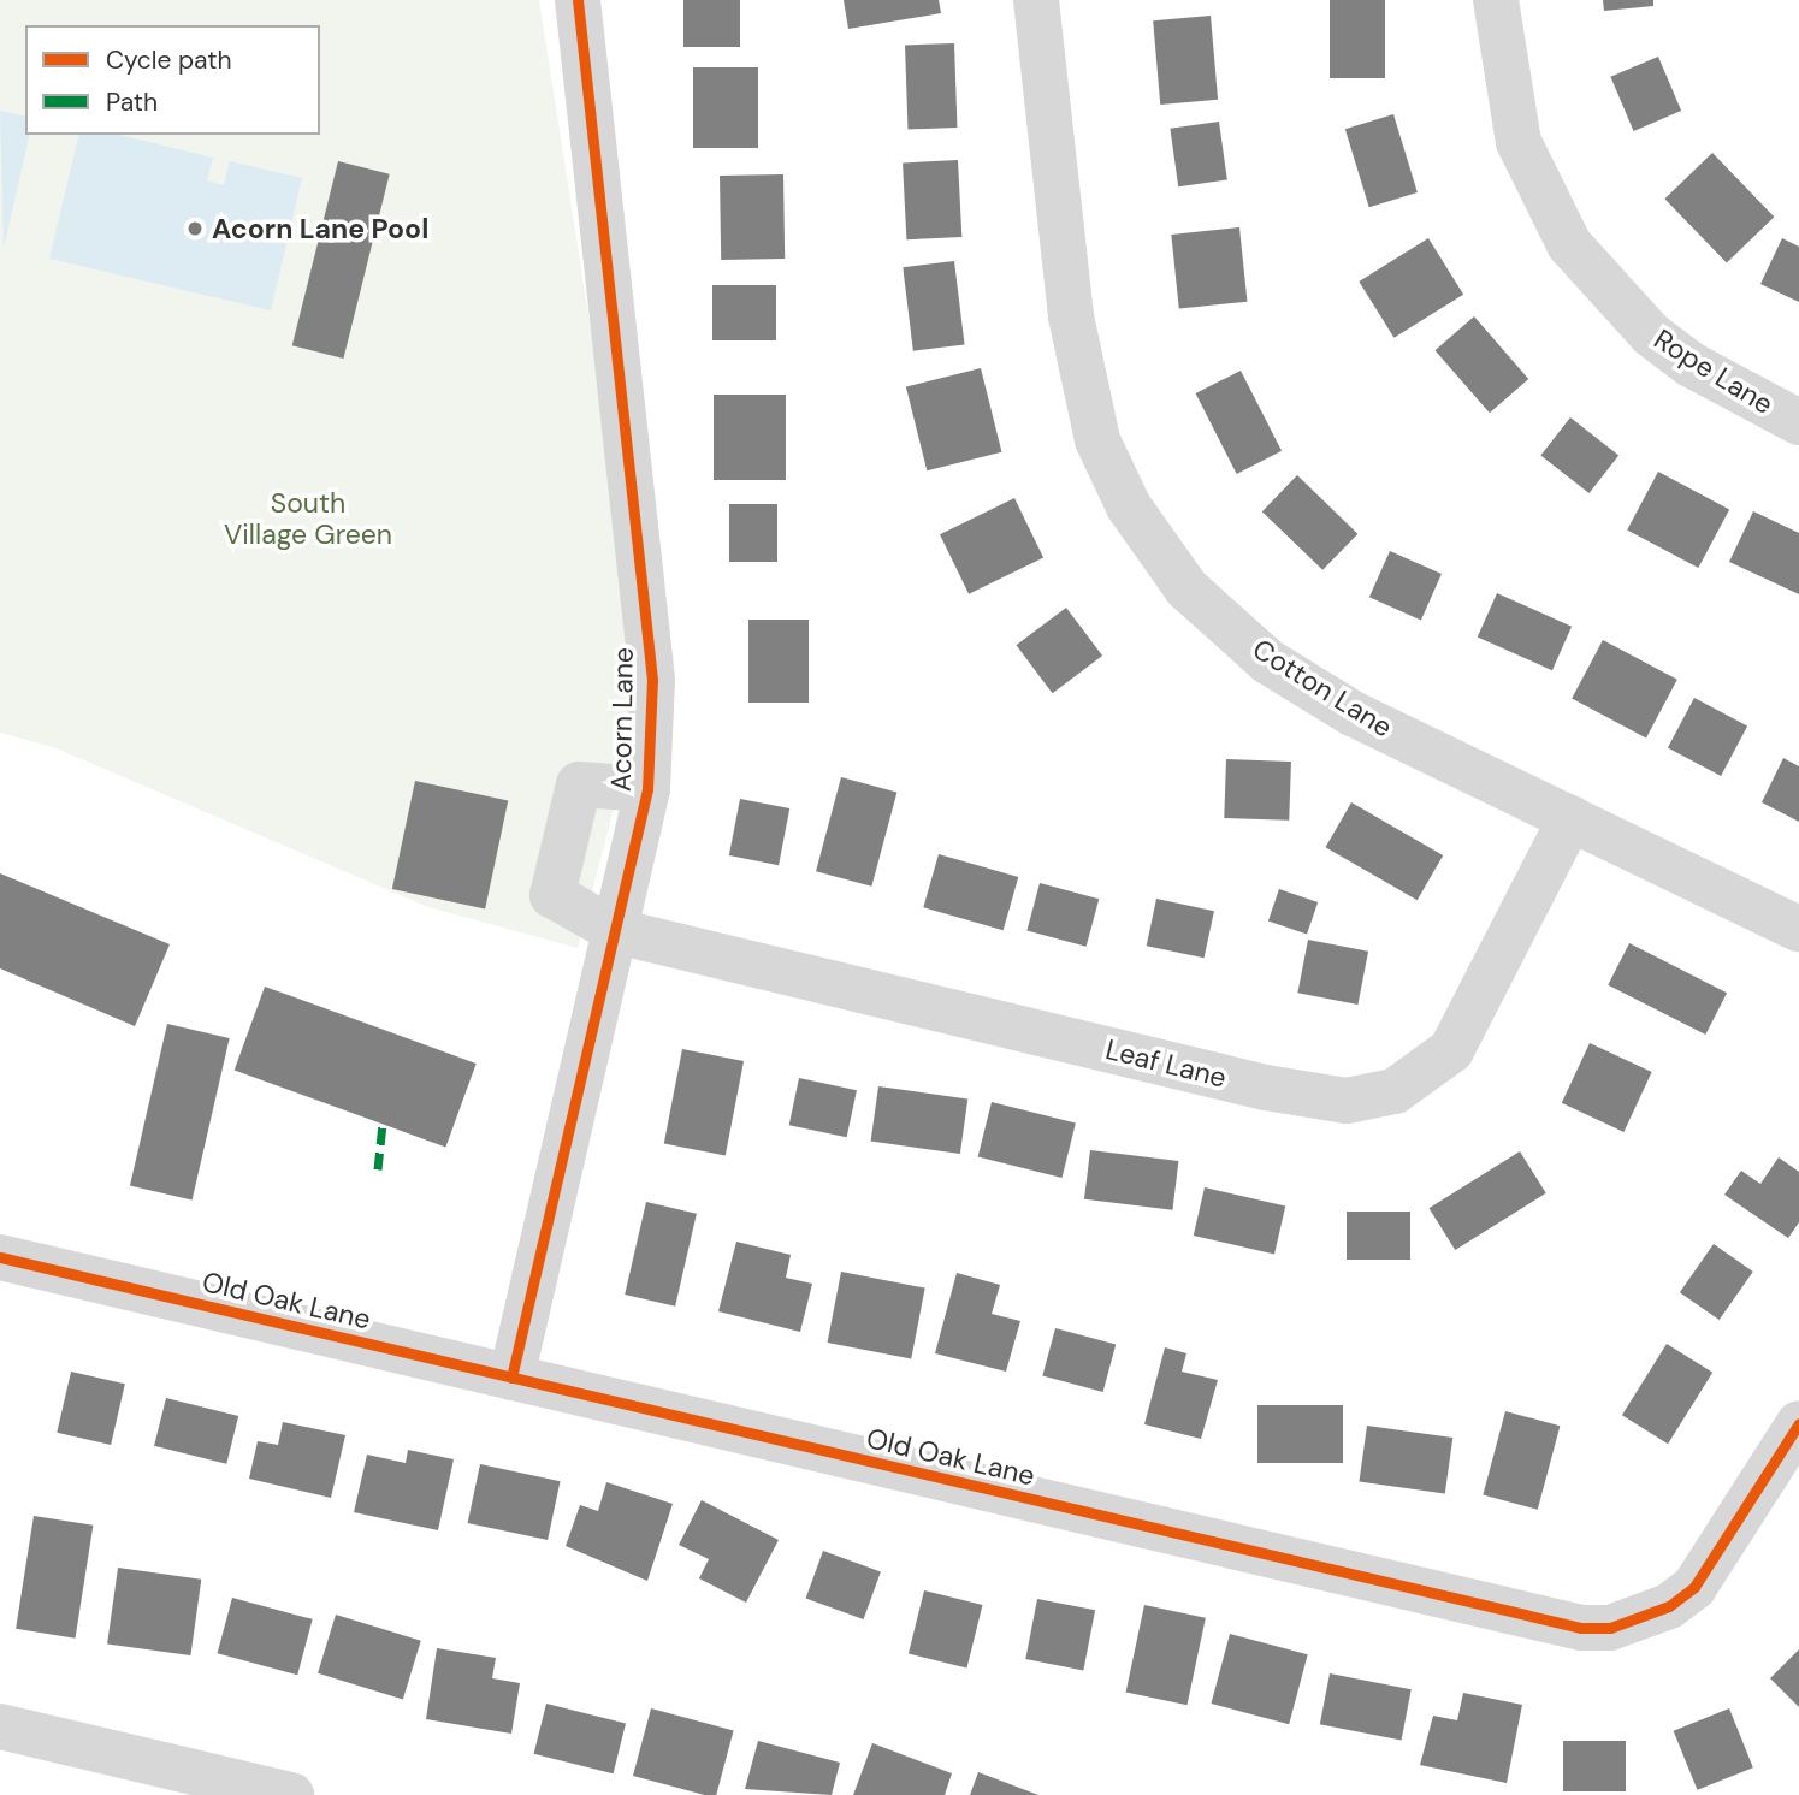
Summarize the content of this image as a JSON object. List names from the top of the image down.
{
  "streets": {
    "street": [
      "Rope Lane",
      "Cotton Lane",
      "Acorn Lane",
      "Leaf Lane",
      "Old Oak Lane"
    ]
  },
  "crossings": [
    ["Cotton Lane", "Leaf Lane"],
    ["Acorn Lane", "Leaf Lane"],
    ["Acorn Lane", "Old Oak Lane"]
  ],
  "parks": ["South Village Green"],
  "places": ["Acorn Lane Pool"],
  "legend": ["Cycle path", "Path"]
}
